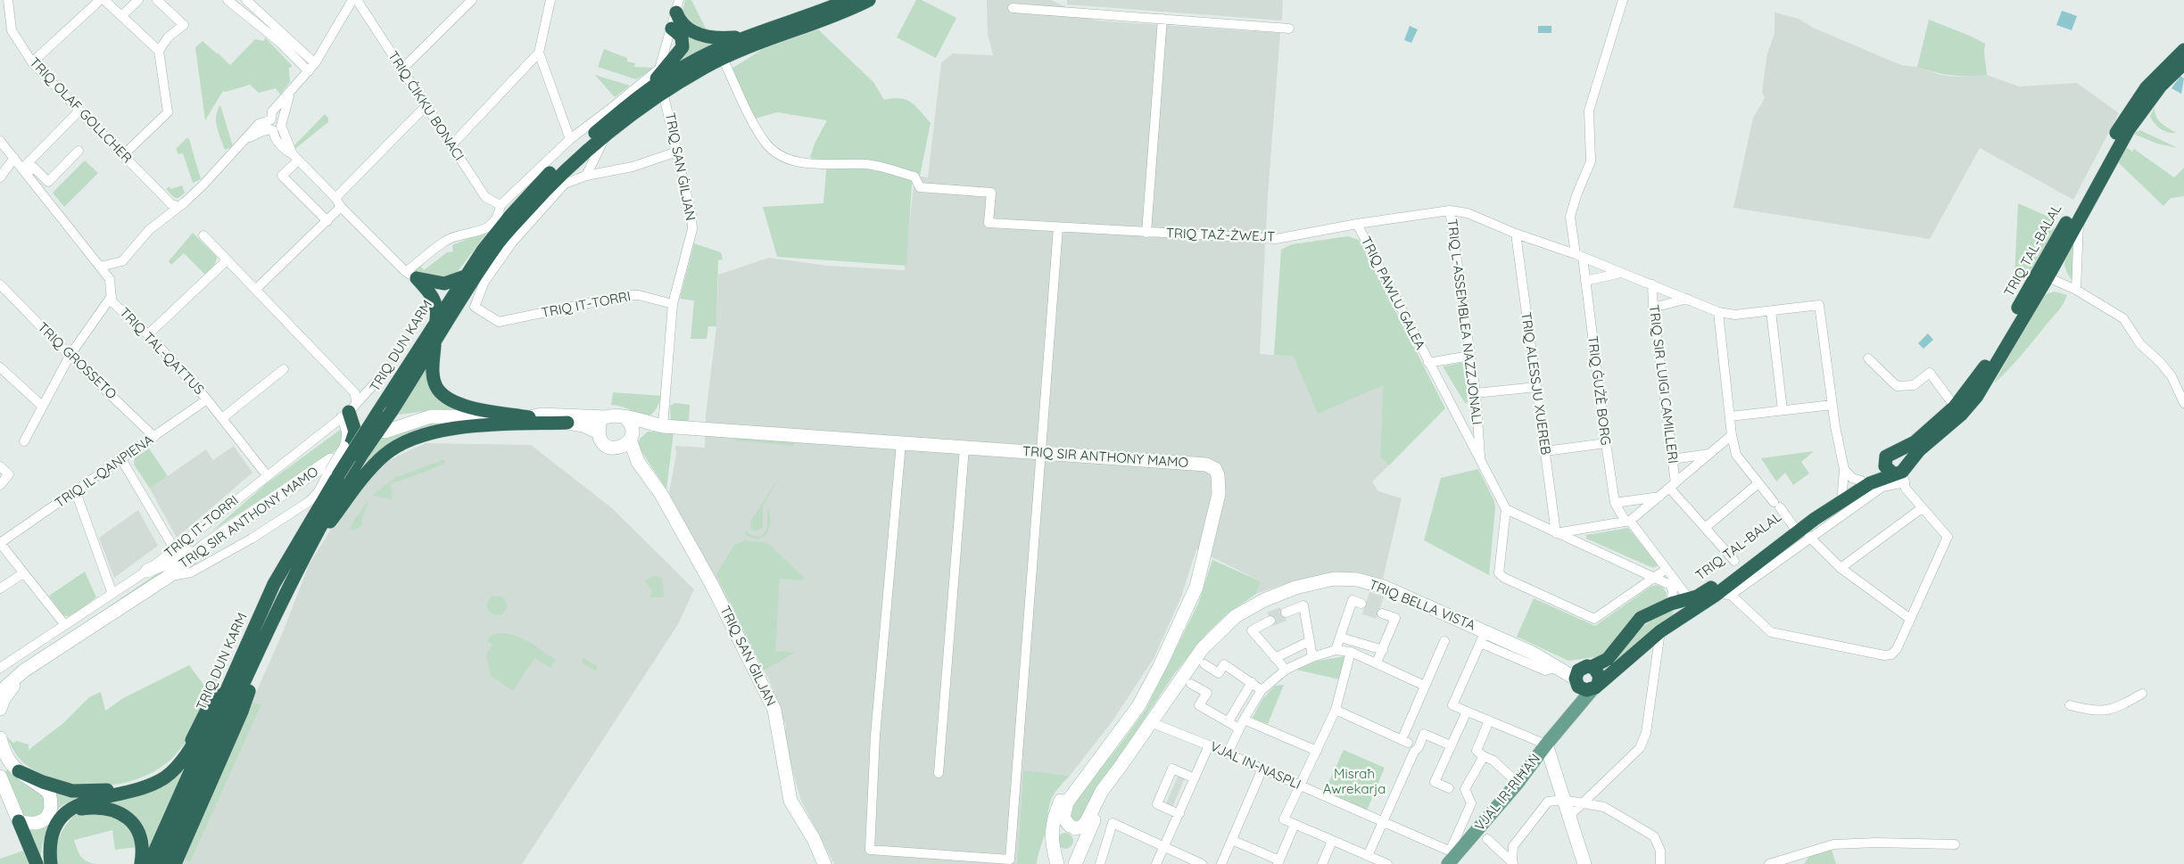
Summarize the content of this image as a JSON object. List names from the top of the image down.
{
  "streets": {
    "highway": ["TRIQ TAL-BALAL", "TRIQ DUN KARM"],
    "main road": [
      "TRIQ SAN ĠILJAN",
      "TRIQ SIR ANTHONY MAMO",
      "TRIQ BELLA VISTA",
      "VJAL IR-RIĦAN"
    ],
    "street": [
      "TRIQ ĊIKKU BONACI",
      "TRIQ OLAF GOLLCHER",
      "TRIQ TAŻ-ŻWEJT",
      "TRIQ PAWLU GALEA",
      "TRIQ IT-TORRI",
      "TRIQ L-ASSEMBLEA NAZZJONALI",
      "TRIQ TAL-QATTUS",
      "TRIQ GROSSETO",
      "TRIQ ALESSJU XUEREB",
      "TRIQ SIR LUIGI CAMILLERI",
      "TRIQ ĠUŻÈ BORG",
      "TRIQ IL-QANPIENA",
      "VJAL IN-NASPLI"
    ]
  },
  "crossings": [
    ["TRIQ SAN ĠILJAN", "TRIQ IT-TORRI"],
    ["TRIQ SAN ĠILJAN", "TRIQ DUN KARM"],
    ["TRIQ SAN ĠILJAN", "TRIQ SIR ANTHONY MAMO"],
    ["TRIQ TAŻ-ŻWEJT", "TRIQ PAWLU GALEA"],
    ["TRIQ TAŻ-ŻWEJT", "TRIQ L-ASSEMBLEA NAZZJONALI"],
    ["TRIQ TAŻ-ŻWEJT", "TRIQ DUN KARM"],
    ["TRIQ TAŻ-ŻWEJT", "TRIQ ALESSJU XUEREB"],
    ["TRIQ TAŻ-ŻWEJT", "TRIQ SIR LUIGI CAMILLERI"],
    ["TRIQ TAŻ-ŻWEJT", "TRIQ ĠUŻÈ BORG"],
    ["TRIQ TAL-BALAL", "TRIQ ĠUŻÈ BORG"],
    ["TRIQ TAL-BALAL", "TRIQ BELLA VISTA"],
    ["TRIQ TAL-BALAL", "VJAL IR-RIĦAN"],
    ["TRIQ PAWLU GALEA", "TRIQ L-ASSEMBLEA NAZZJONALI"],
    ["TRIQ IT-TORRI", "TRIQ DUN KARM"],
    ["TRIQ IT-TORRI", "TRIQ TAL-QATTUS"],
    ["TRIQ IT-TORRI", "TRIQ SIR ANTHONY MAMO"],
    ["TRIQ DUN KARM", "TRIQ SIR ANTHONY MAMO"],
    ["TRIQ TAL-QATTUS", "TRIQ IL-QANPIENA"],
    ["TRIQ GROSSETO", "TRIQ IL-QANPIENA"],
    ["TRIQ SIR ANTHONY MAMO", "TRIQ BELLA VISTA"],
    ["TRIQ BELLA VISTA", "VJAL IN-NASPLI"],
    ["TRIQ BELLA VISTA", "VJAL IR-RIĦAN"],
    ["VJAL IN-NASPLI", "VJAL IR-RIĦAN"]
  ],
  "parks": ["Misraħ Awrekarja"]
}
